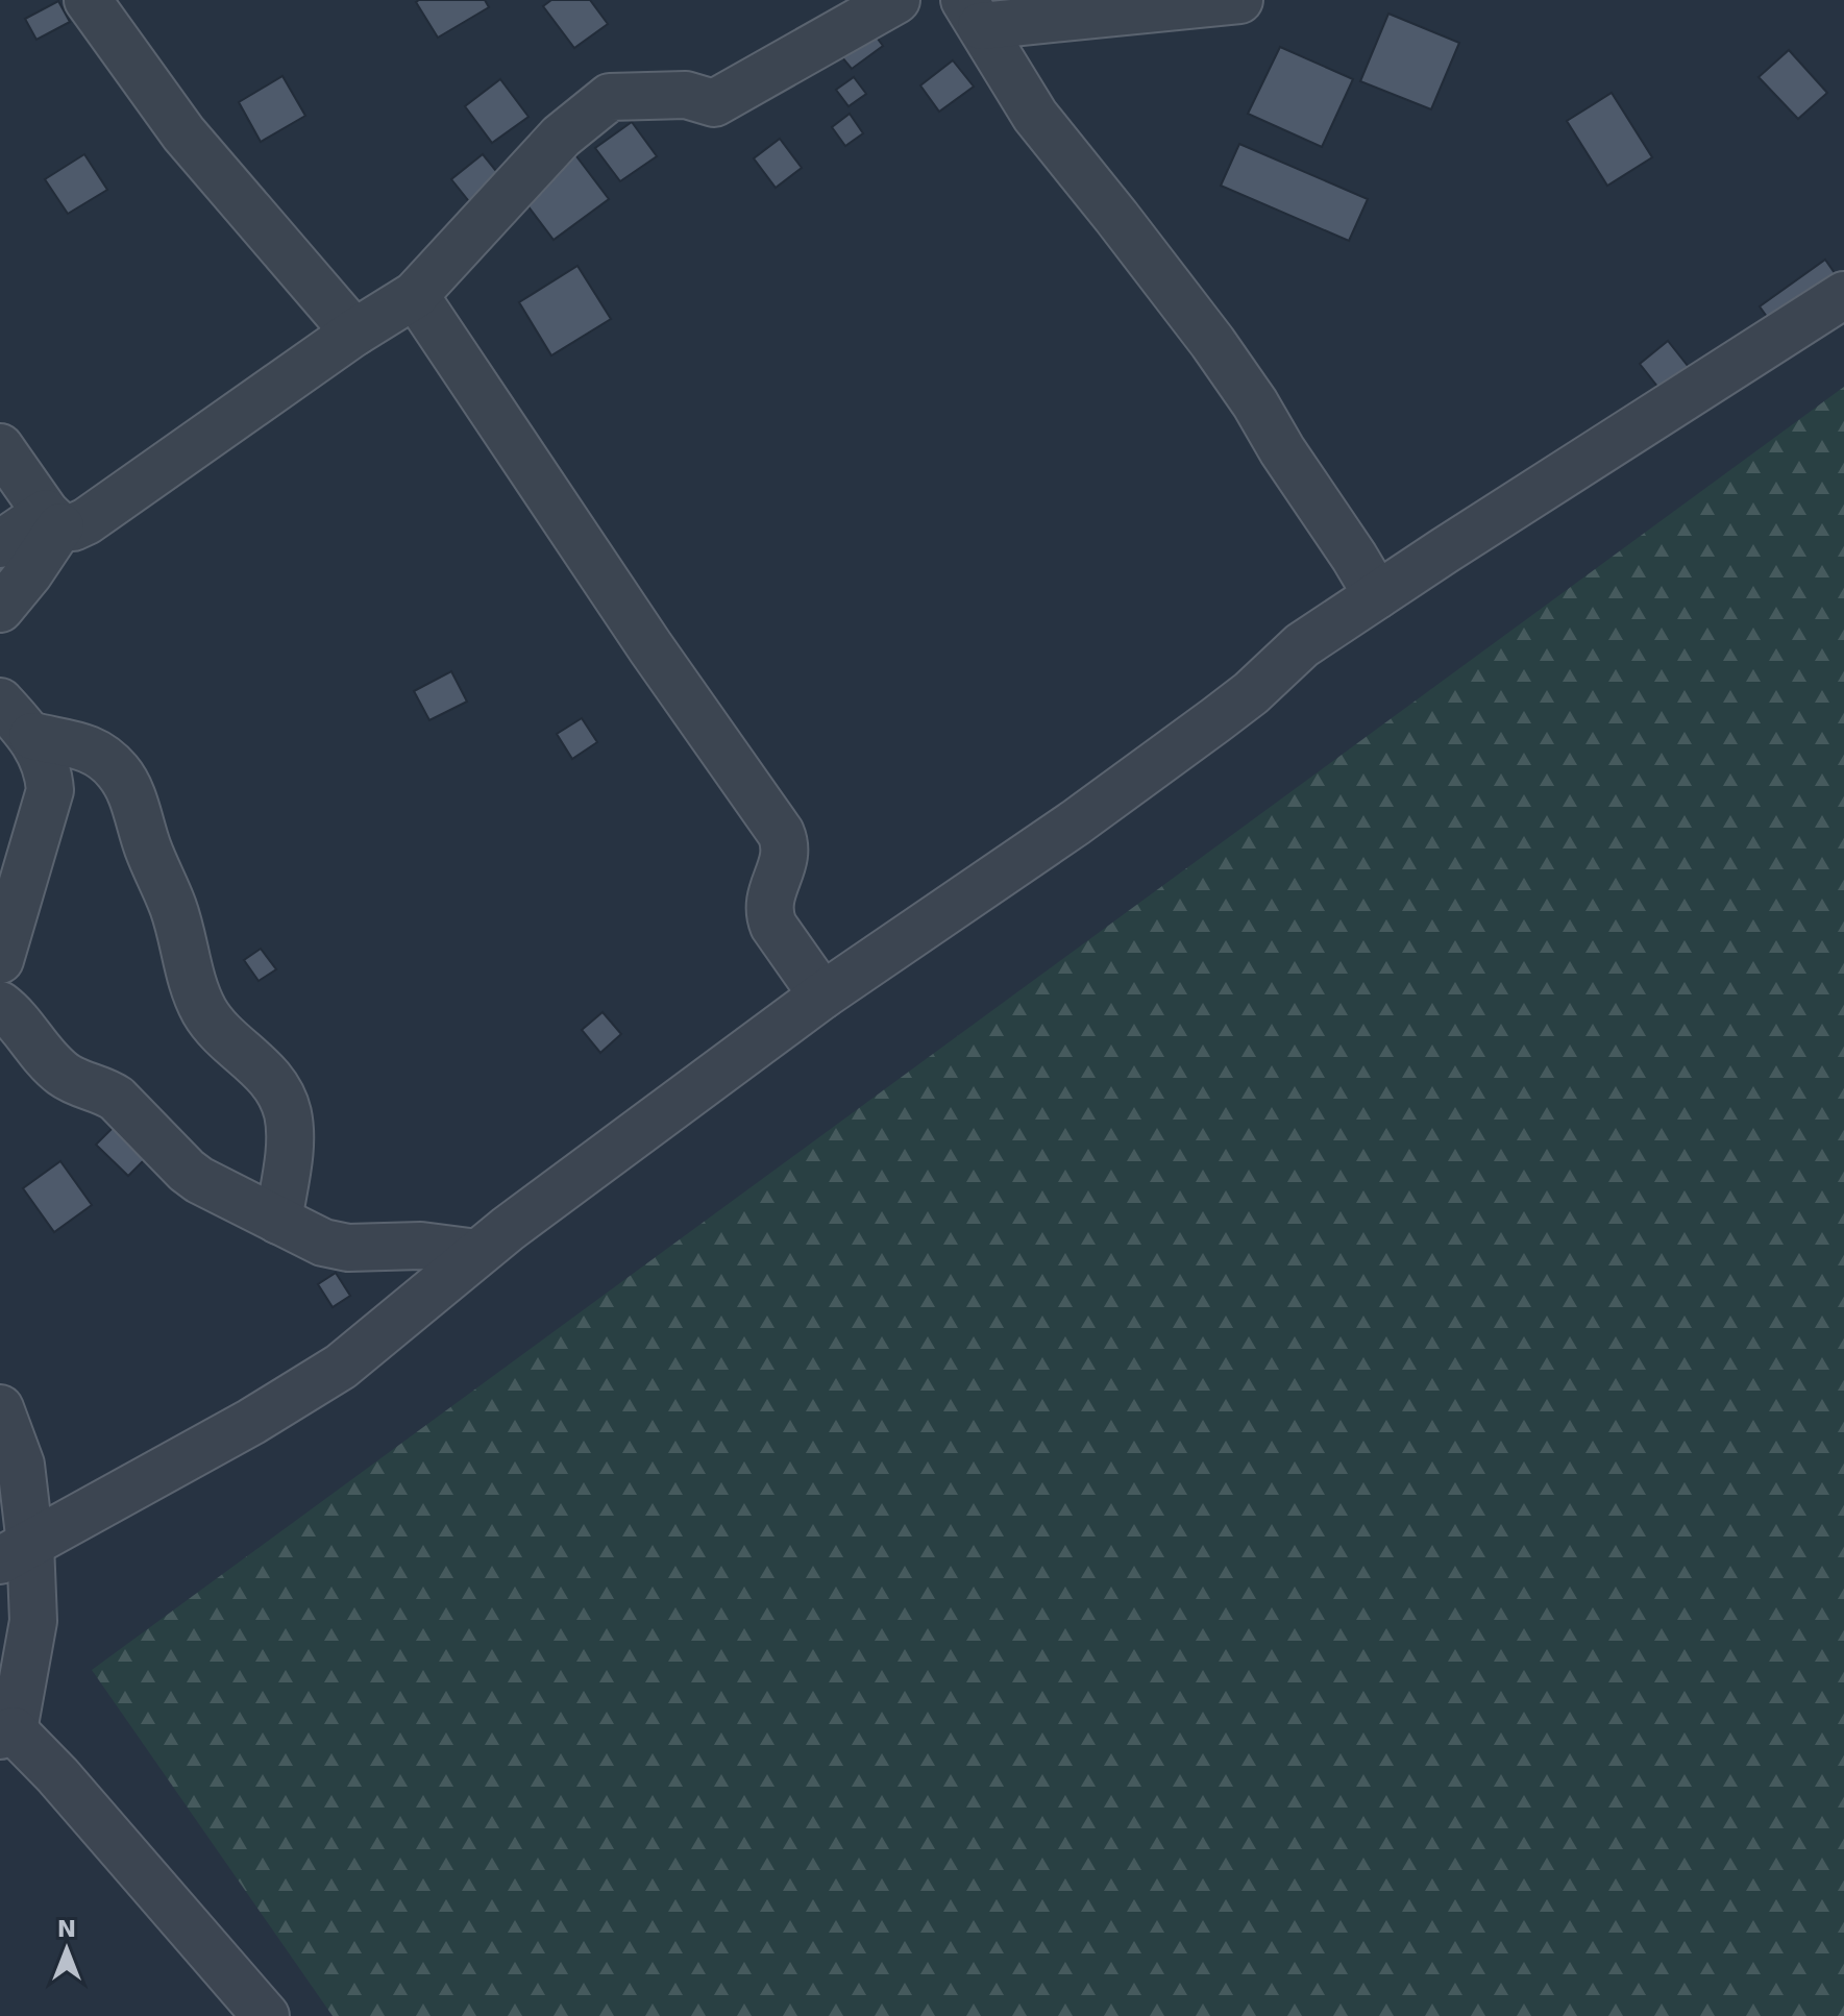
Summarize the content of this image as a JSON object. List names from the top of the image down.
{
  "north": "top"
}
